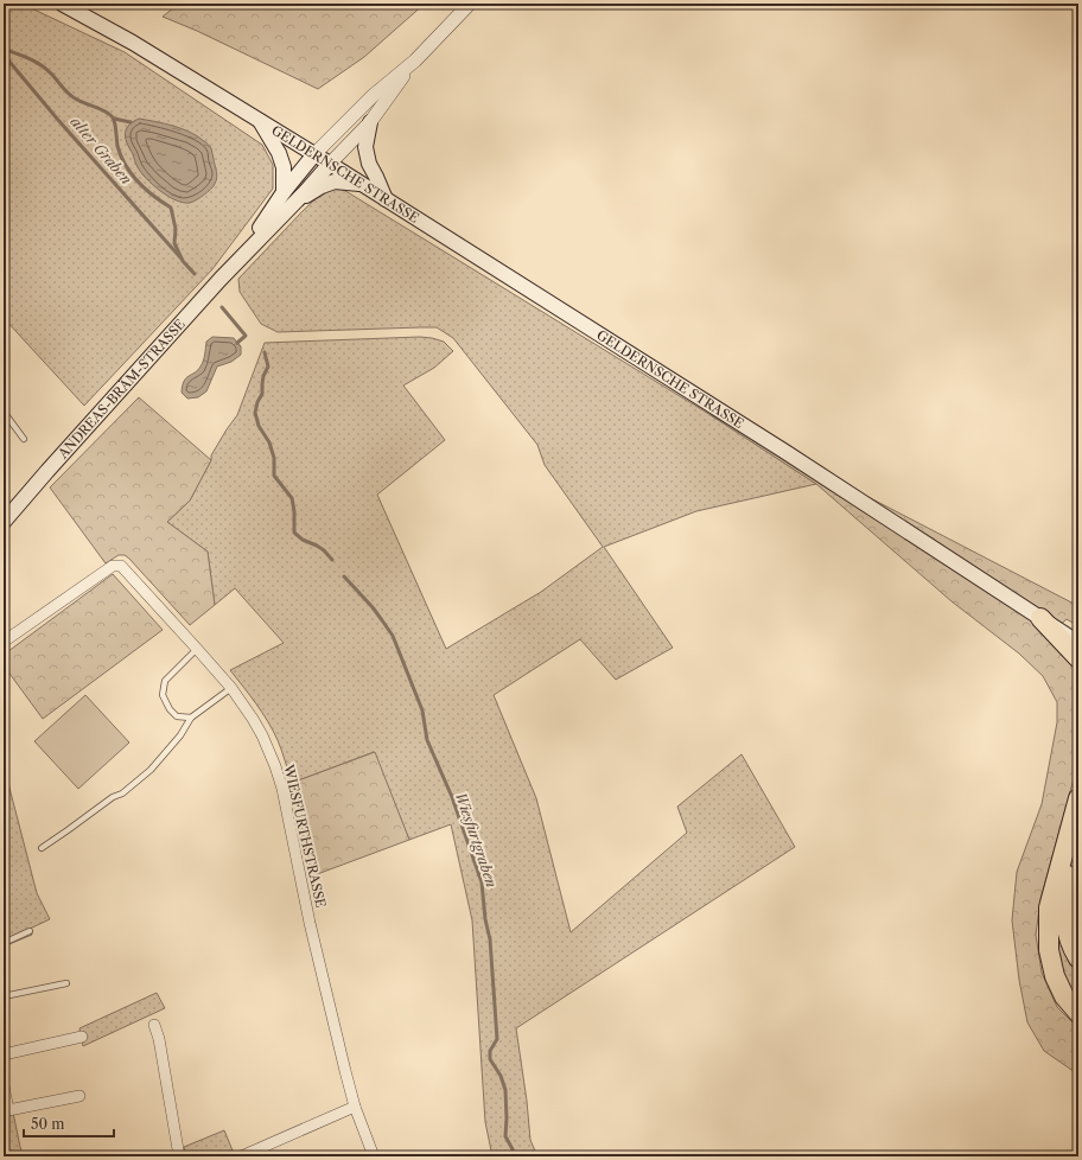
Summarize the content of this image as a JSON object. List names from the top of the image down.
{
  "streets": {
    "main road": ["GELDERNSCHE STRASSE", "ANDREAS-BRÄM-STRASSE"],
    "street": ["WIESFURTHSTRASSE"]
  },
  "crossings": [
    ["GELDERNSCHE STRASSE", "ANDREAS-BRÄM-STRASSE"]
  ],
  "water": ["alter Graben", "Wiesfurtgraben"],
  "scale_bar": "50 m"
}
